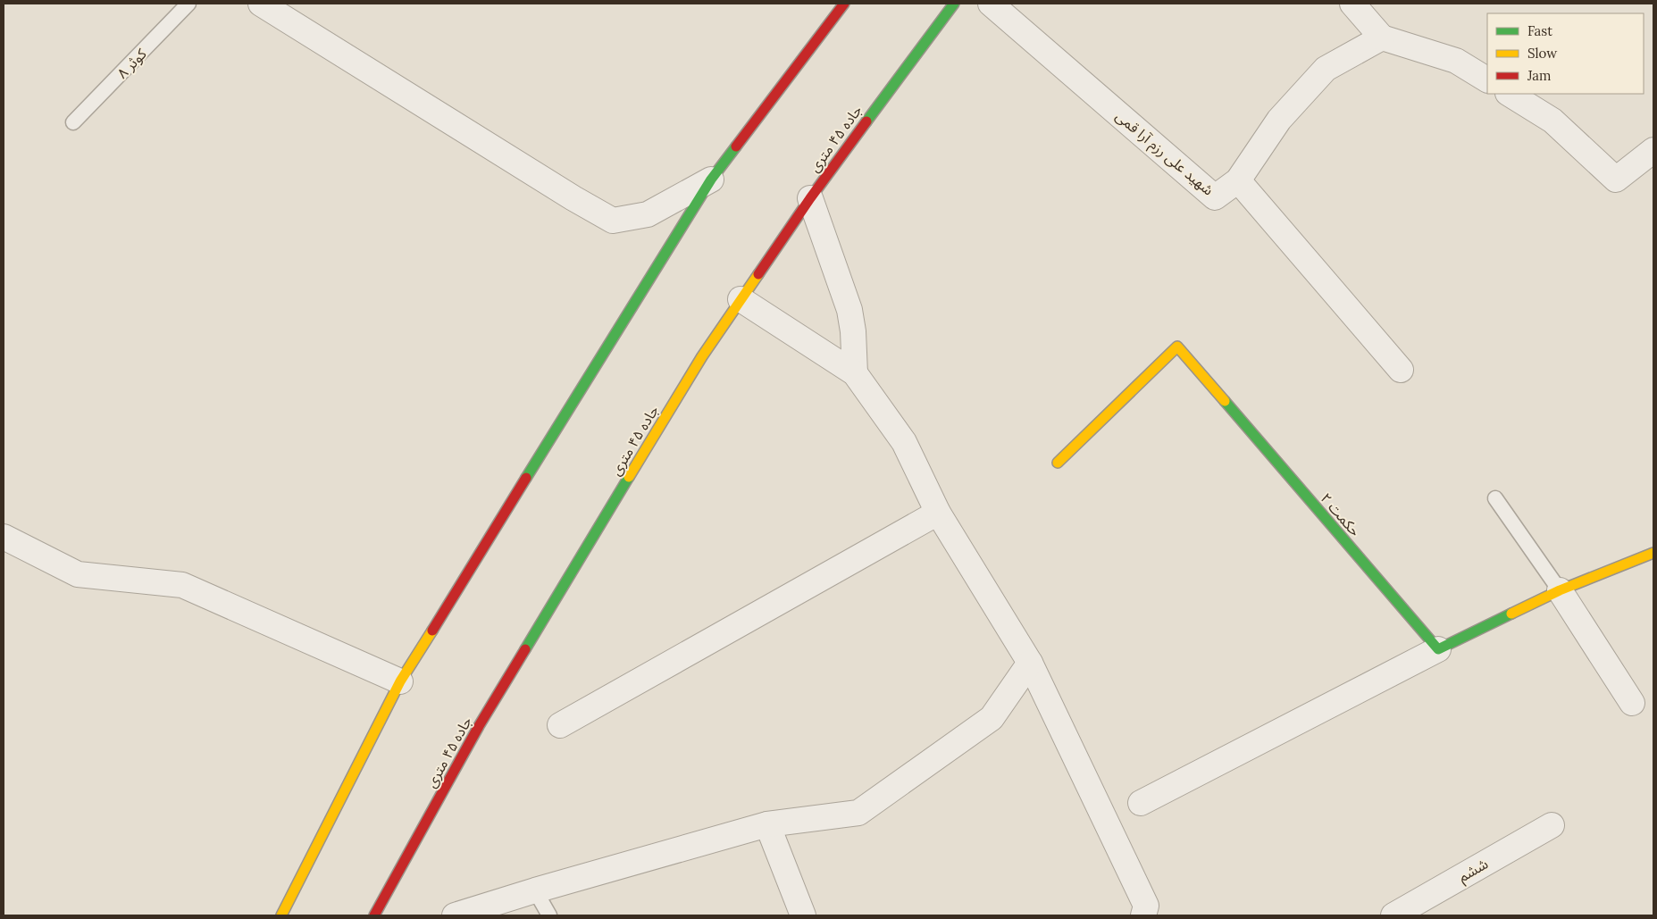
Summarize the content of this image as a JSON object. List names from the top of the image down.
{
  "streets": {
    "street": [
      "جاده ۴۵ متری",
      "شهید علی رزم آرا قمی",
      "حکمت ۲",
      "ششم"
    ],
    "lane": ["کوثر ۸"]
  },
  "legend": ["Fast", "Slow", "Jam"]
}
